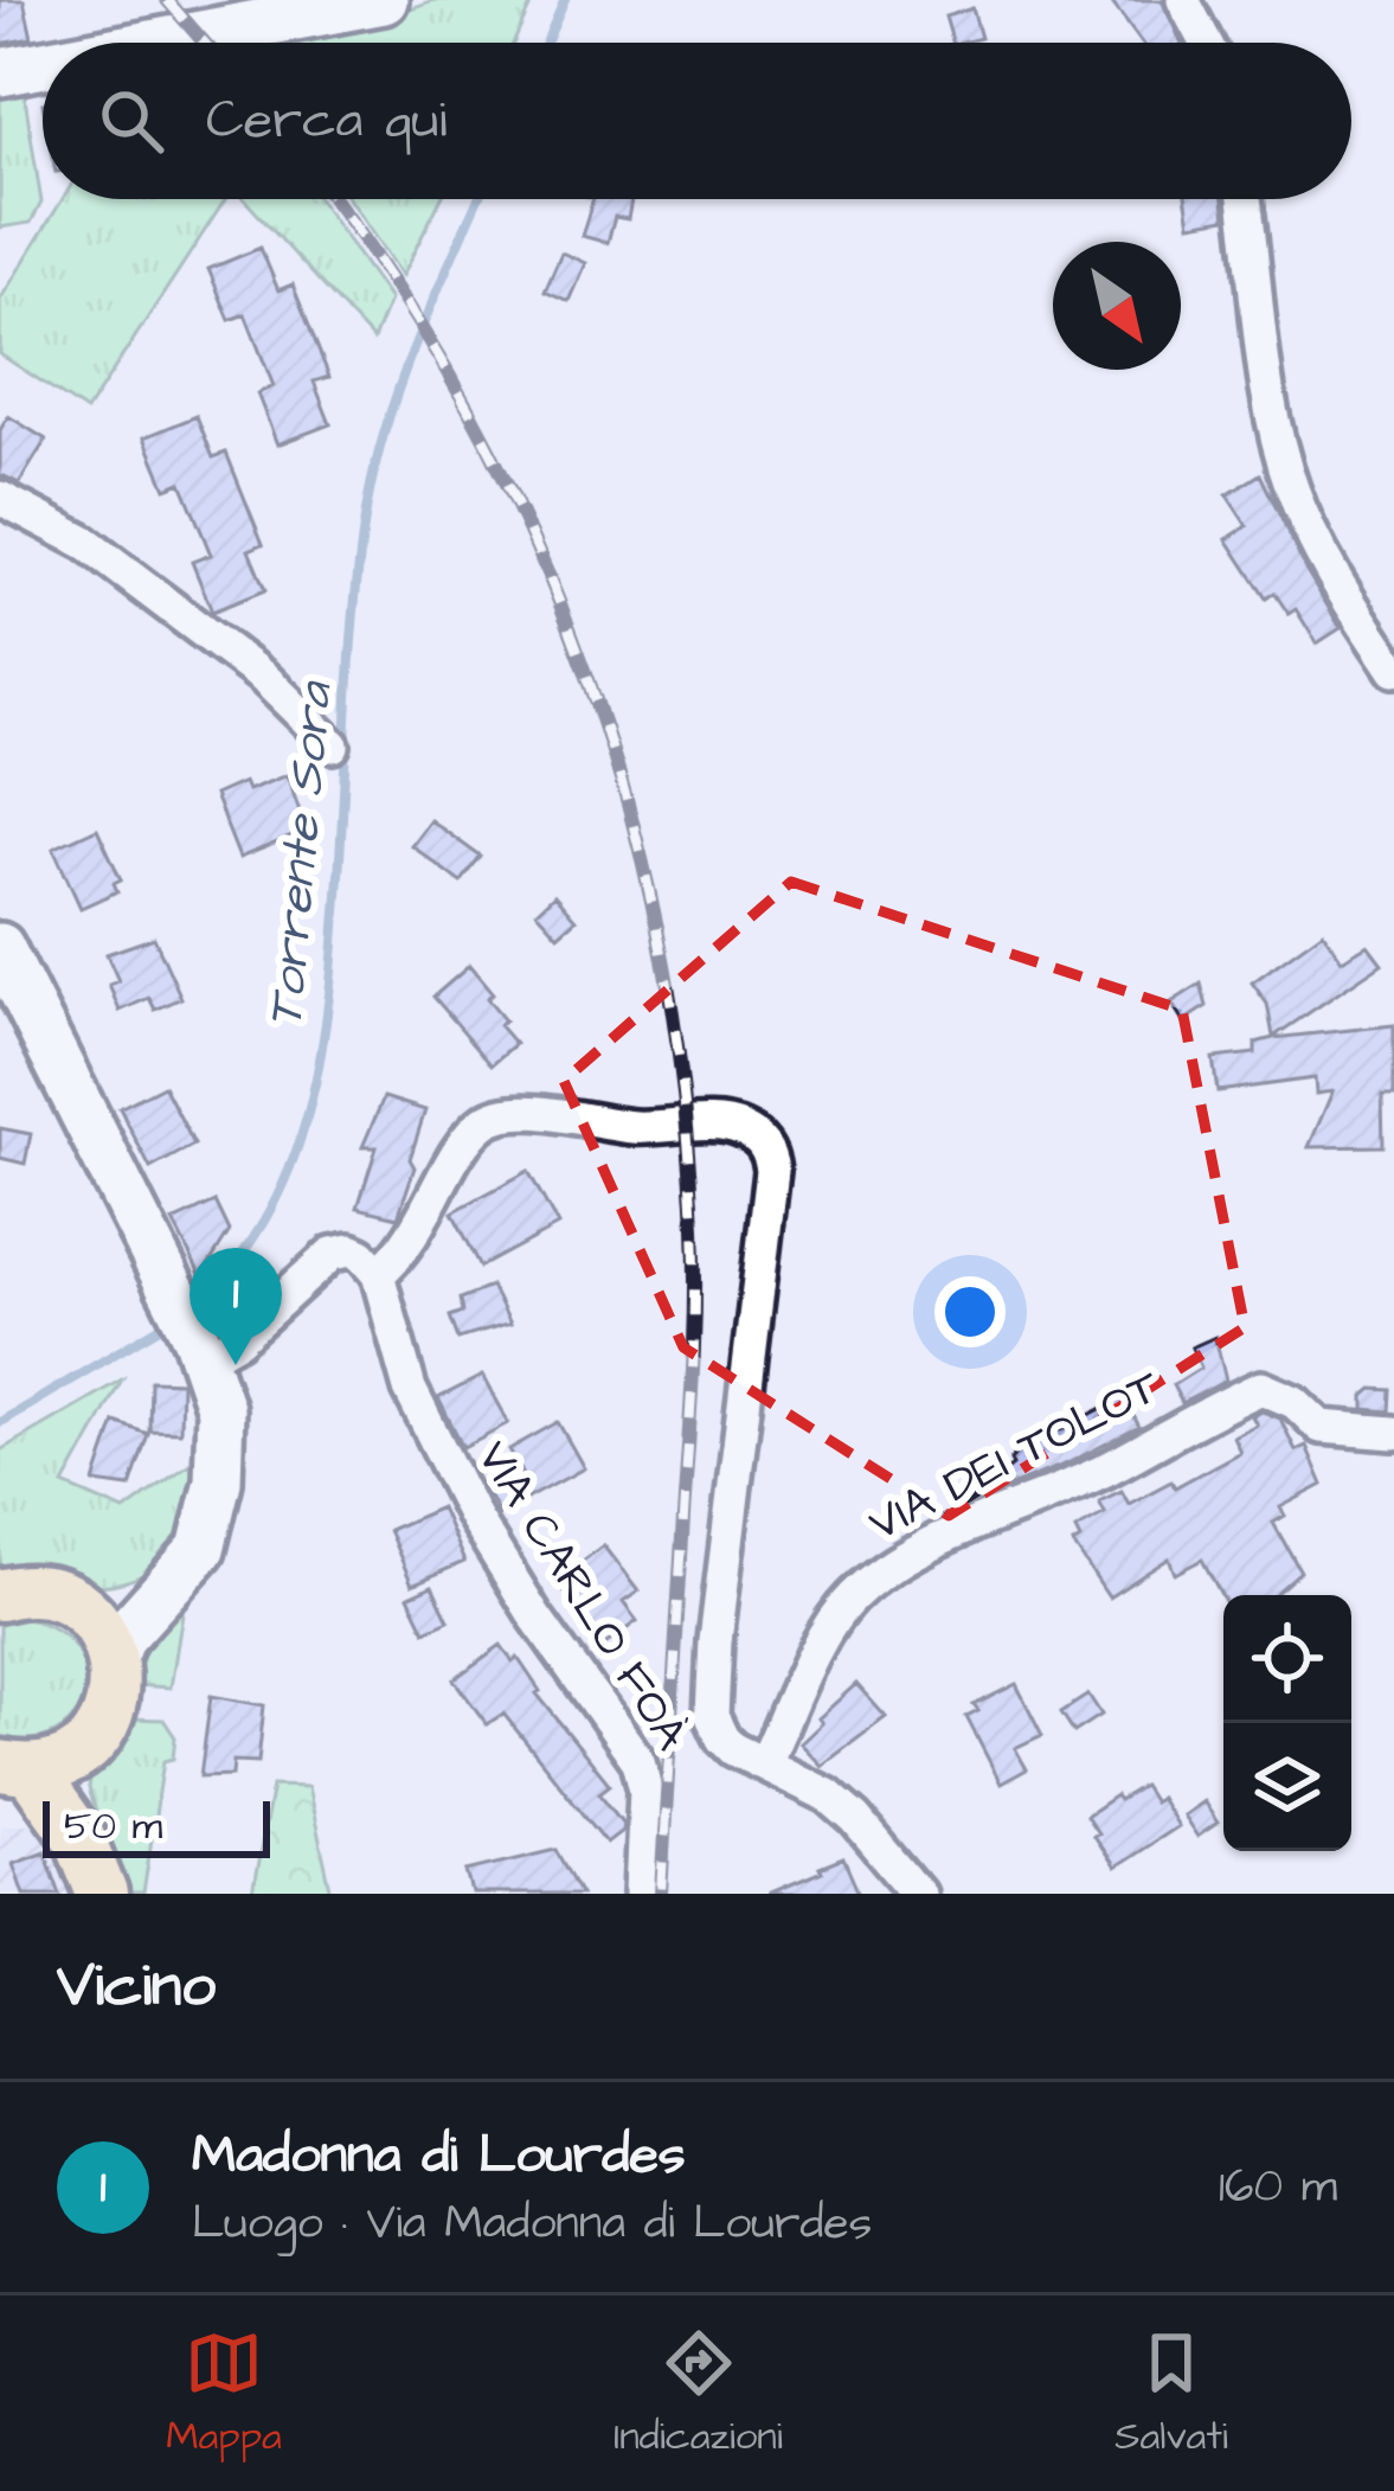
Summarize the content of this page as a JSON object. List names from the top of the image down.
{
  "streets": {
    "street": ["VIA DEI TOLOT", "VIA CARLO FOÀ"]
  },
  "water": ["Torrente Sora"],
  "scale_bar": "50 m",
  "north": "bottom right",
  "page": {
    "search": "Cerca qui",
    "pins": "1",
    "scale": "50 m",
    "heading": "Vicino",
    "list": [
      {
        "mark": "1",
        "name": "Madonna di Lourdes",
        "note": "Luogo · Via Madonna di Lourdes",
        "value": "160 m"
      }
    ],
    "nav": ["Mappa", "Indicazioni", "Salvati"]
  }
}
